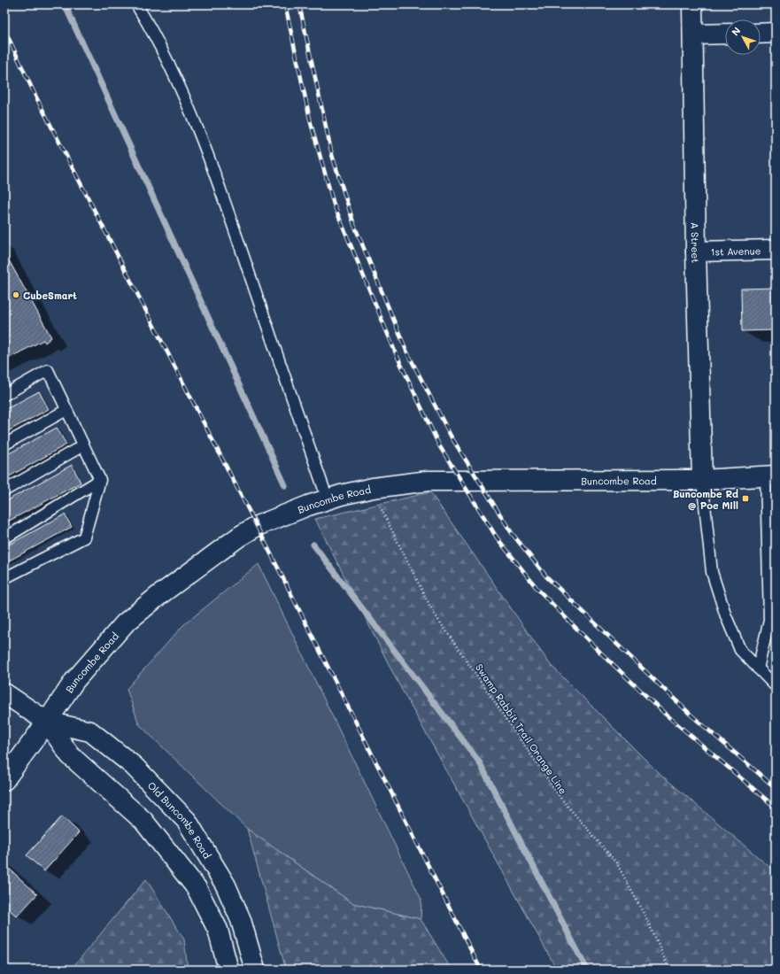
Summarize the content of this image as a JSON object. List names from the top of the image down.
{
  "streets": {
    "street": [
      "A Street",
      "1st Avenue",
      "Buncombe Road",
      "Old Buncombe Road"
    ],
    "path": ["Swamp Rabbit Trail Orange Line"]
  },
  "crossings": [
    ["A Street", "1st Avenue"],
    ["A Street", "Buncombe Road"],
    ["Buncombe Road", "Swamp Rabbit Trail Orange Line"],
    ["Buncombe Road", "Old Buncombe Road"]
  ],
  "places": {
    "other": ["CubeSmart"],
    "transit": ["Buncombe Rd @ Poe Mill"]
  },
  "north": "top left"
}
